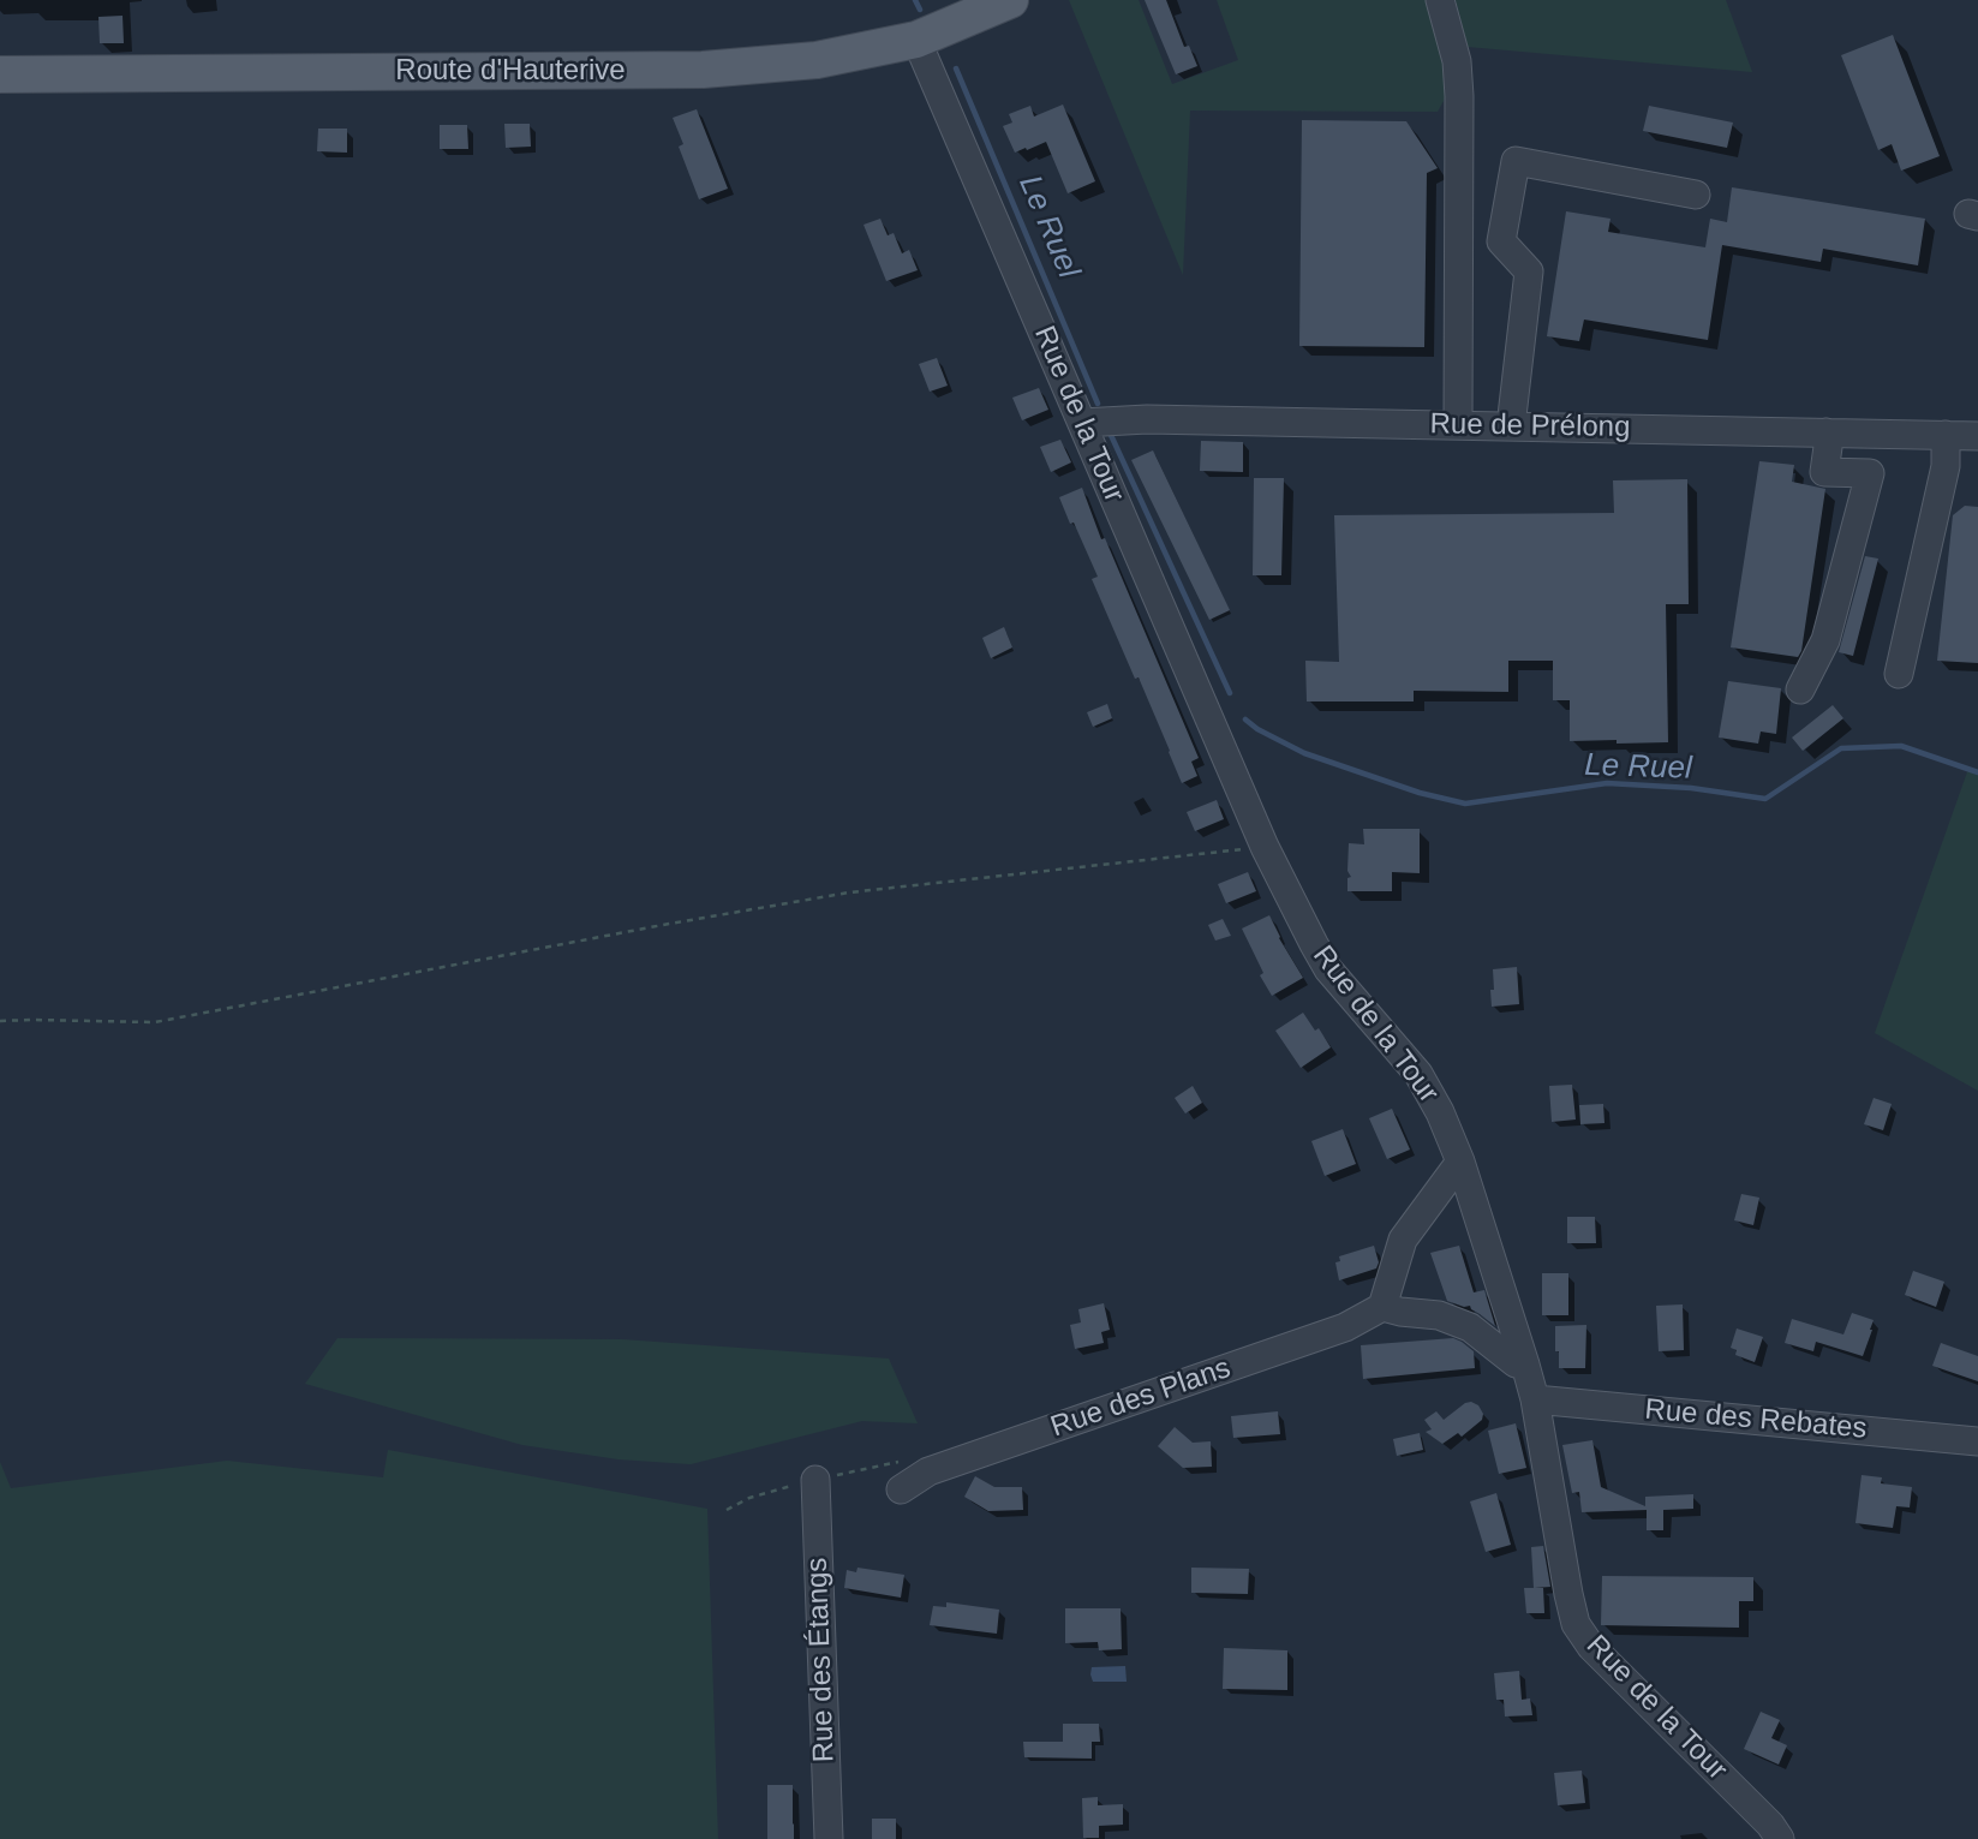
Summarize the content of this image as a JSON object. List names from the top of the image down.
{
  "streets": {
    "main road": ["Route d'Hauterive"],
    "street": [
      "Rue de la Tour",
      "Rue de Prélong",
      "Rue des Plans",
      "Rue des Rebates",
      "Rue des Étangs"
    ]
  },
  "crossings": [
    ["Route d'Hauterive", "Rue de la Tour"],
    ["Rue de la Tour", "Rue de Prélong"],
    ["Rue de la Tour", "Rue des Rebates"]
  ],
  "water": ["Le Ruel"]
}
